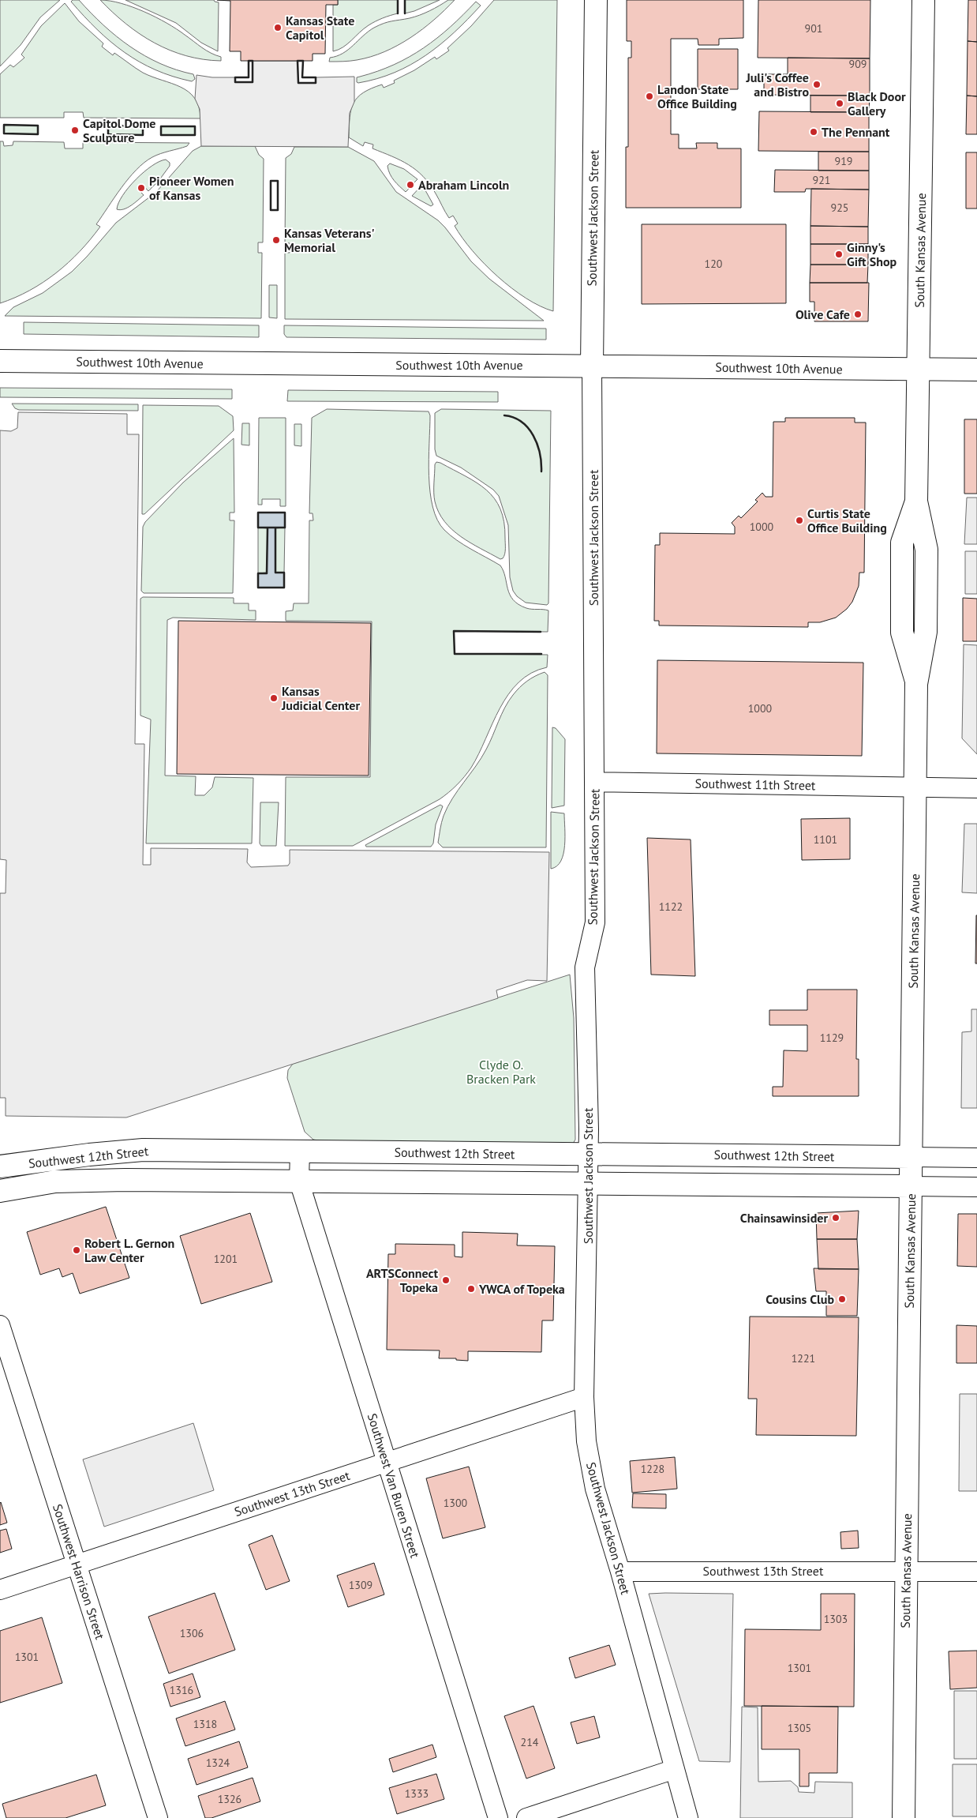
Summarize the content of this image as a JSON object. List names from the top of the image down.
{
  "streets": {
    "main road": [
      "Southwest Jackson Street",
      "South Kansas Avenue",
      "Southwest 10th Avenue",
      "Southwest 12th Street"
    ],
    "street": [
      "Southwest 11th Street",
      "Southwest Van Buren Street",
      "Southwest 13th Street",
      "Southwest Harrison Street"
    ]
  },
  "crossings": [
    ["Southwest Jackson Street", "Southwest 10th Avenue"],
    ["Southwest Jackson Street", "Southwest 11th Street"],
    ["Southwest Jackson Street", "Southwest 12th Street"],
    ["Southwest Jackson Street", "Southwest 13th Street"],
    ["South Kansas Avenue", "Southwest 10th Avenue"],
    ["South Kansas Avenue", "Southwest 11th Street"],
    ["South Kansas Avenue", "Southwest 12th Street"],
    ["South Kansas Avenue", "Southwest 13th Street"],
    ["Southwest 12th Street", "Southwest Van Buren Street"],
    ["Southwest Van Buren Street", "Southwest 13th Street"],
    ["Southwest 13th Street", "Southwest Harrison Street"]
  ],
  "parks": ["Clyde O. Bracken Park"],
  "places": [
    "Kansas State Capitol",
    "Juli's Coffee and Bistro",
    "Landon State Office Building",
    "Black Door Gallery",
    "Capitol Dome Sculpture",
    "The Pennant",
    "Abraham Lincoln",
    "Pioneer Women of Kansas",
    "Kansas Veterans' Memorial",
    "Ginny's Gift Shop",
    "Olive Cafe",
    "Curtis State Office Building",
    "Kansas Judicial Center",
    "Chainsawinsider",
    "Robert L. Gernon Law Center",
    "ARTSConnect Topeka",
    "YWCA of Topeka",
    "Cousins Club"
  ],
  "house_numbers": [
    "901",
    "909",
    "919",
    "921",
    "925",
    "120",
    "1000",
    "1000",
    "1101",
    "1122",
    "1129",
    "1201",
    "1221",
    "1228",
    "1300",
    "1309",
    "1303",
    "1306",
    "1301",
    "1301",
    "1316",
    "1318",
    "1305",
    "214",
    "1324",
    "1333",
    "1326"
  ]
}
